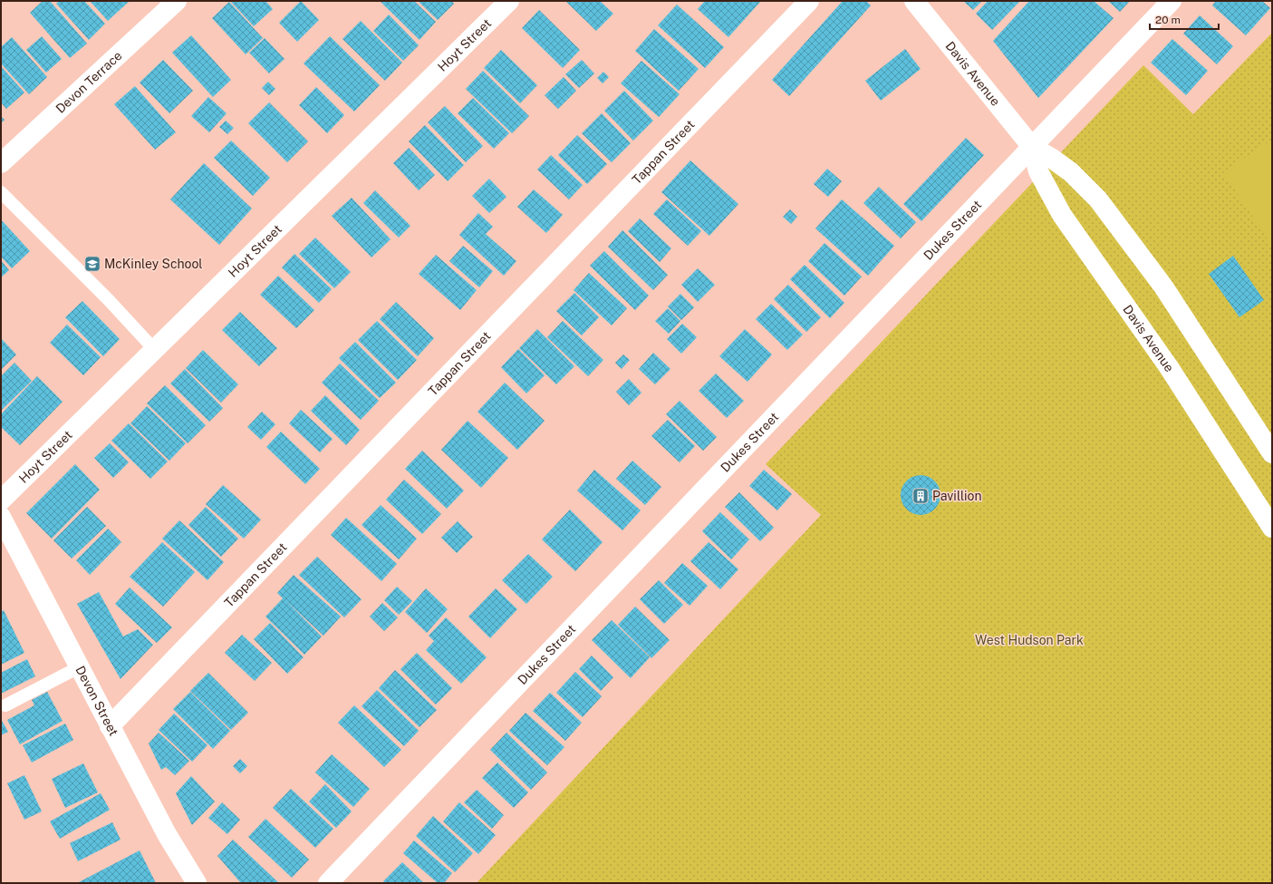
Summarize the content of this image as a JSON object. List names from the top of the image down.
{
  "streets": {
    "street": [
      "Hoyt Street",
      "Davis Avenue",
      "Devon Terrace",
      "Tappan Street",
      "Dukes Street",
      "Devon Street"
    ]
  },
  "crossings": [
    ["Davis Avenue", "Dukes Street"],
    ["Tappan Street", "Devon Street"]
  ],
  "parks": ["West Hudson Park"],
  "places": {
    "school or university": ["McKinley School"],
    "building": ["Pavillion"]
  },
  "scale_bar": "20 m"
}
